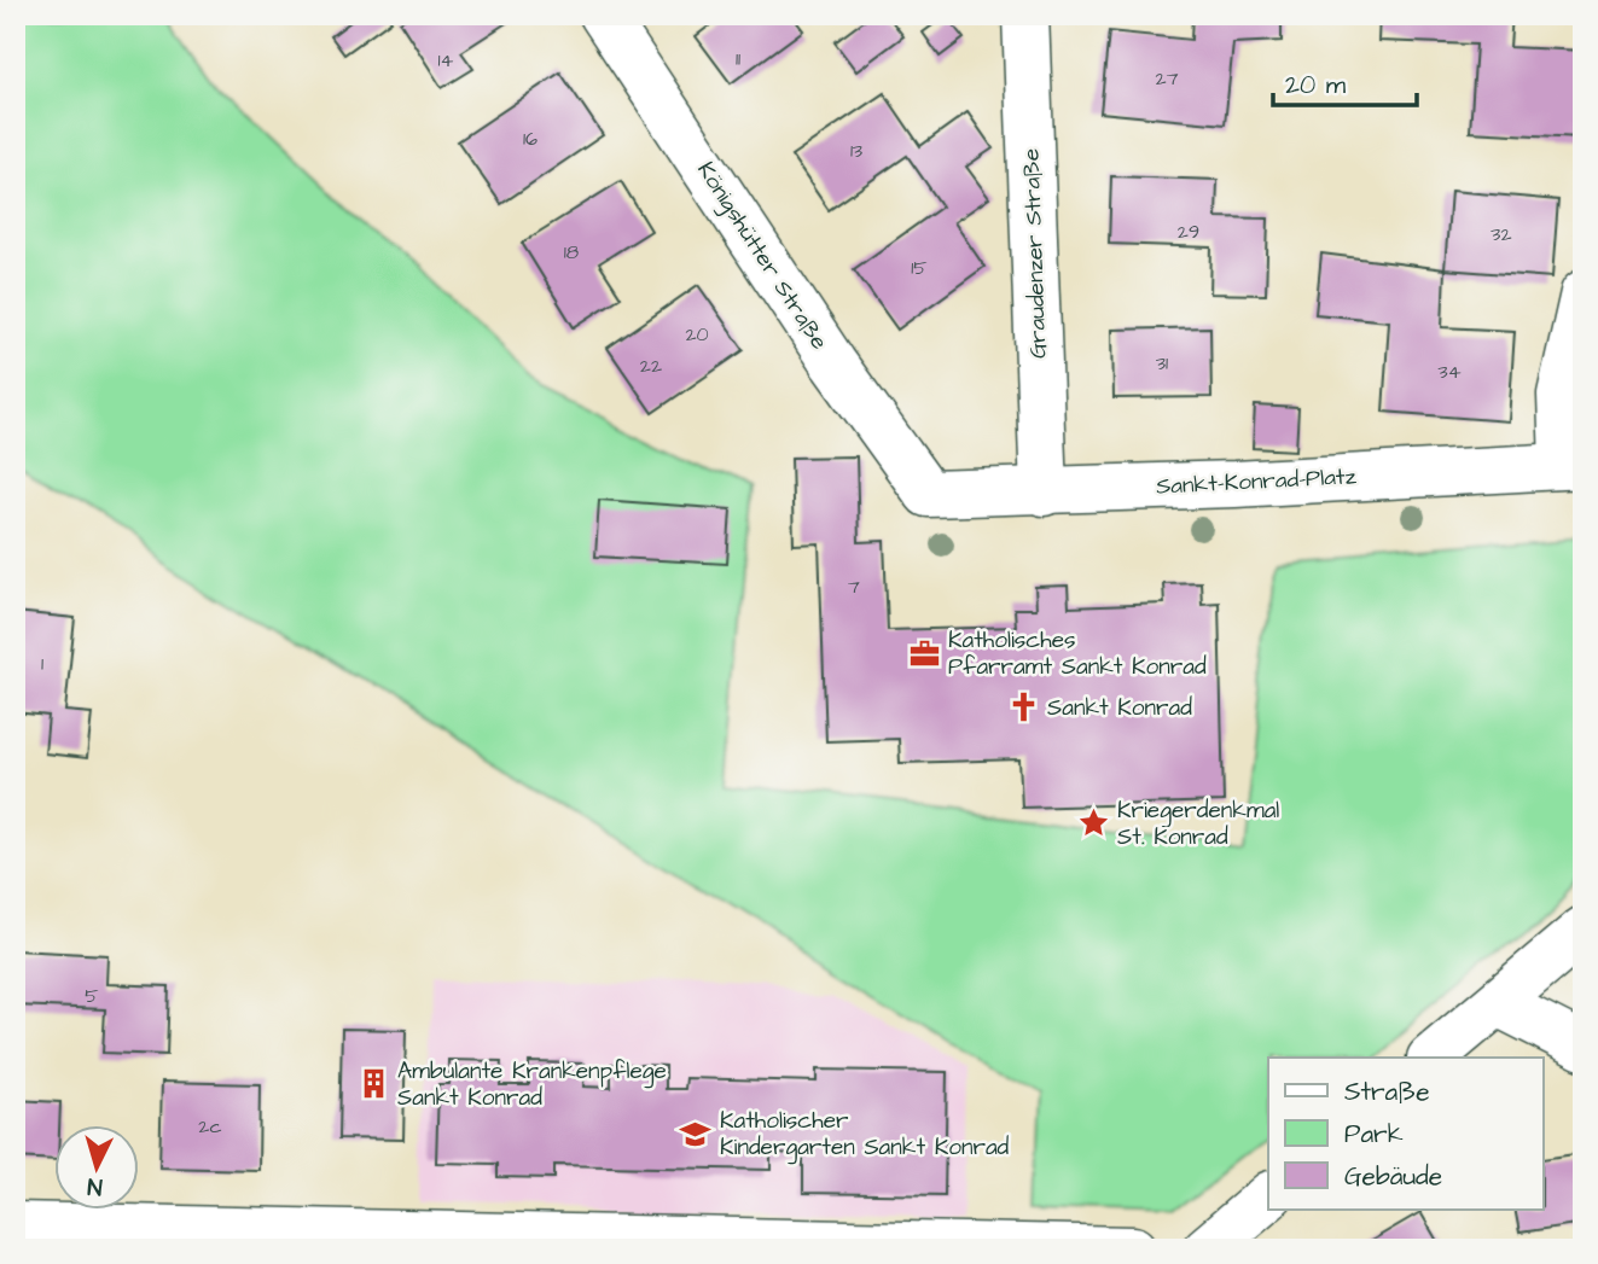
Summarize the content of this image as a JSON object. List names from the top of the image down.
{
  "streets": {
    "street": ["Graudenzer Straße", "Königshütter Straße", "Sankt-Konrad-Platz"]
  },
  "crossings": [
    ["Graudenzer Straße", "Sankt-Konrad-Platz"],
    ["Königshütter Straße", "Sankt-Konrad-Platz"]
  ],
  "places": {
    "office": ["Katholisches Pfarramt Sankt Konrad"],
    "church": ["Sankt Konrad"],
    "place": ["Kriegerdenkmal St. Konrad"],
    "building": ["Ambulante Krankenpflege Sankt Konrad"],
    "school or university": ["Katholischer Kindergarten Sankt Konrad"]
  },
  "house_numbers": [
    "11",
    "14",
    "27",
    "16",
    "13",
    "29",
    "32",
    "18",
    "15",
    "20",
    "31",
    "22",
    "34",
    "7",
    "1",
    "5",
    "2c"
  ],
  "legend": ["Straße", "Park", "Gebäude"],
  "scale_bar": "20 m",
  "north": "bottom"
}
